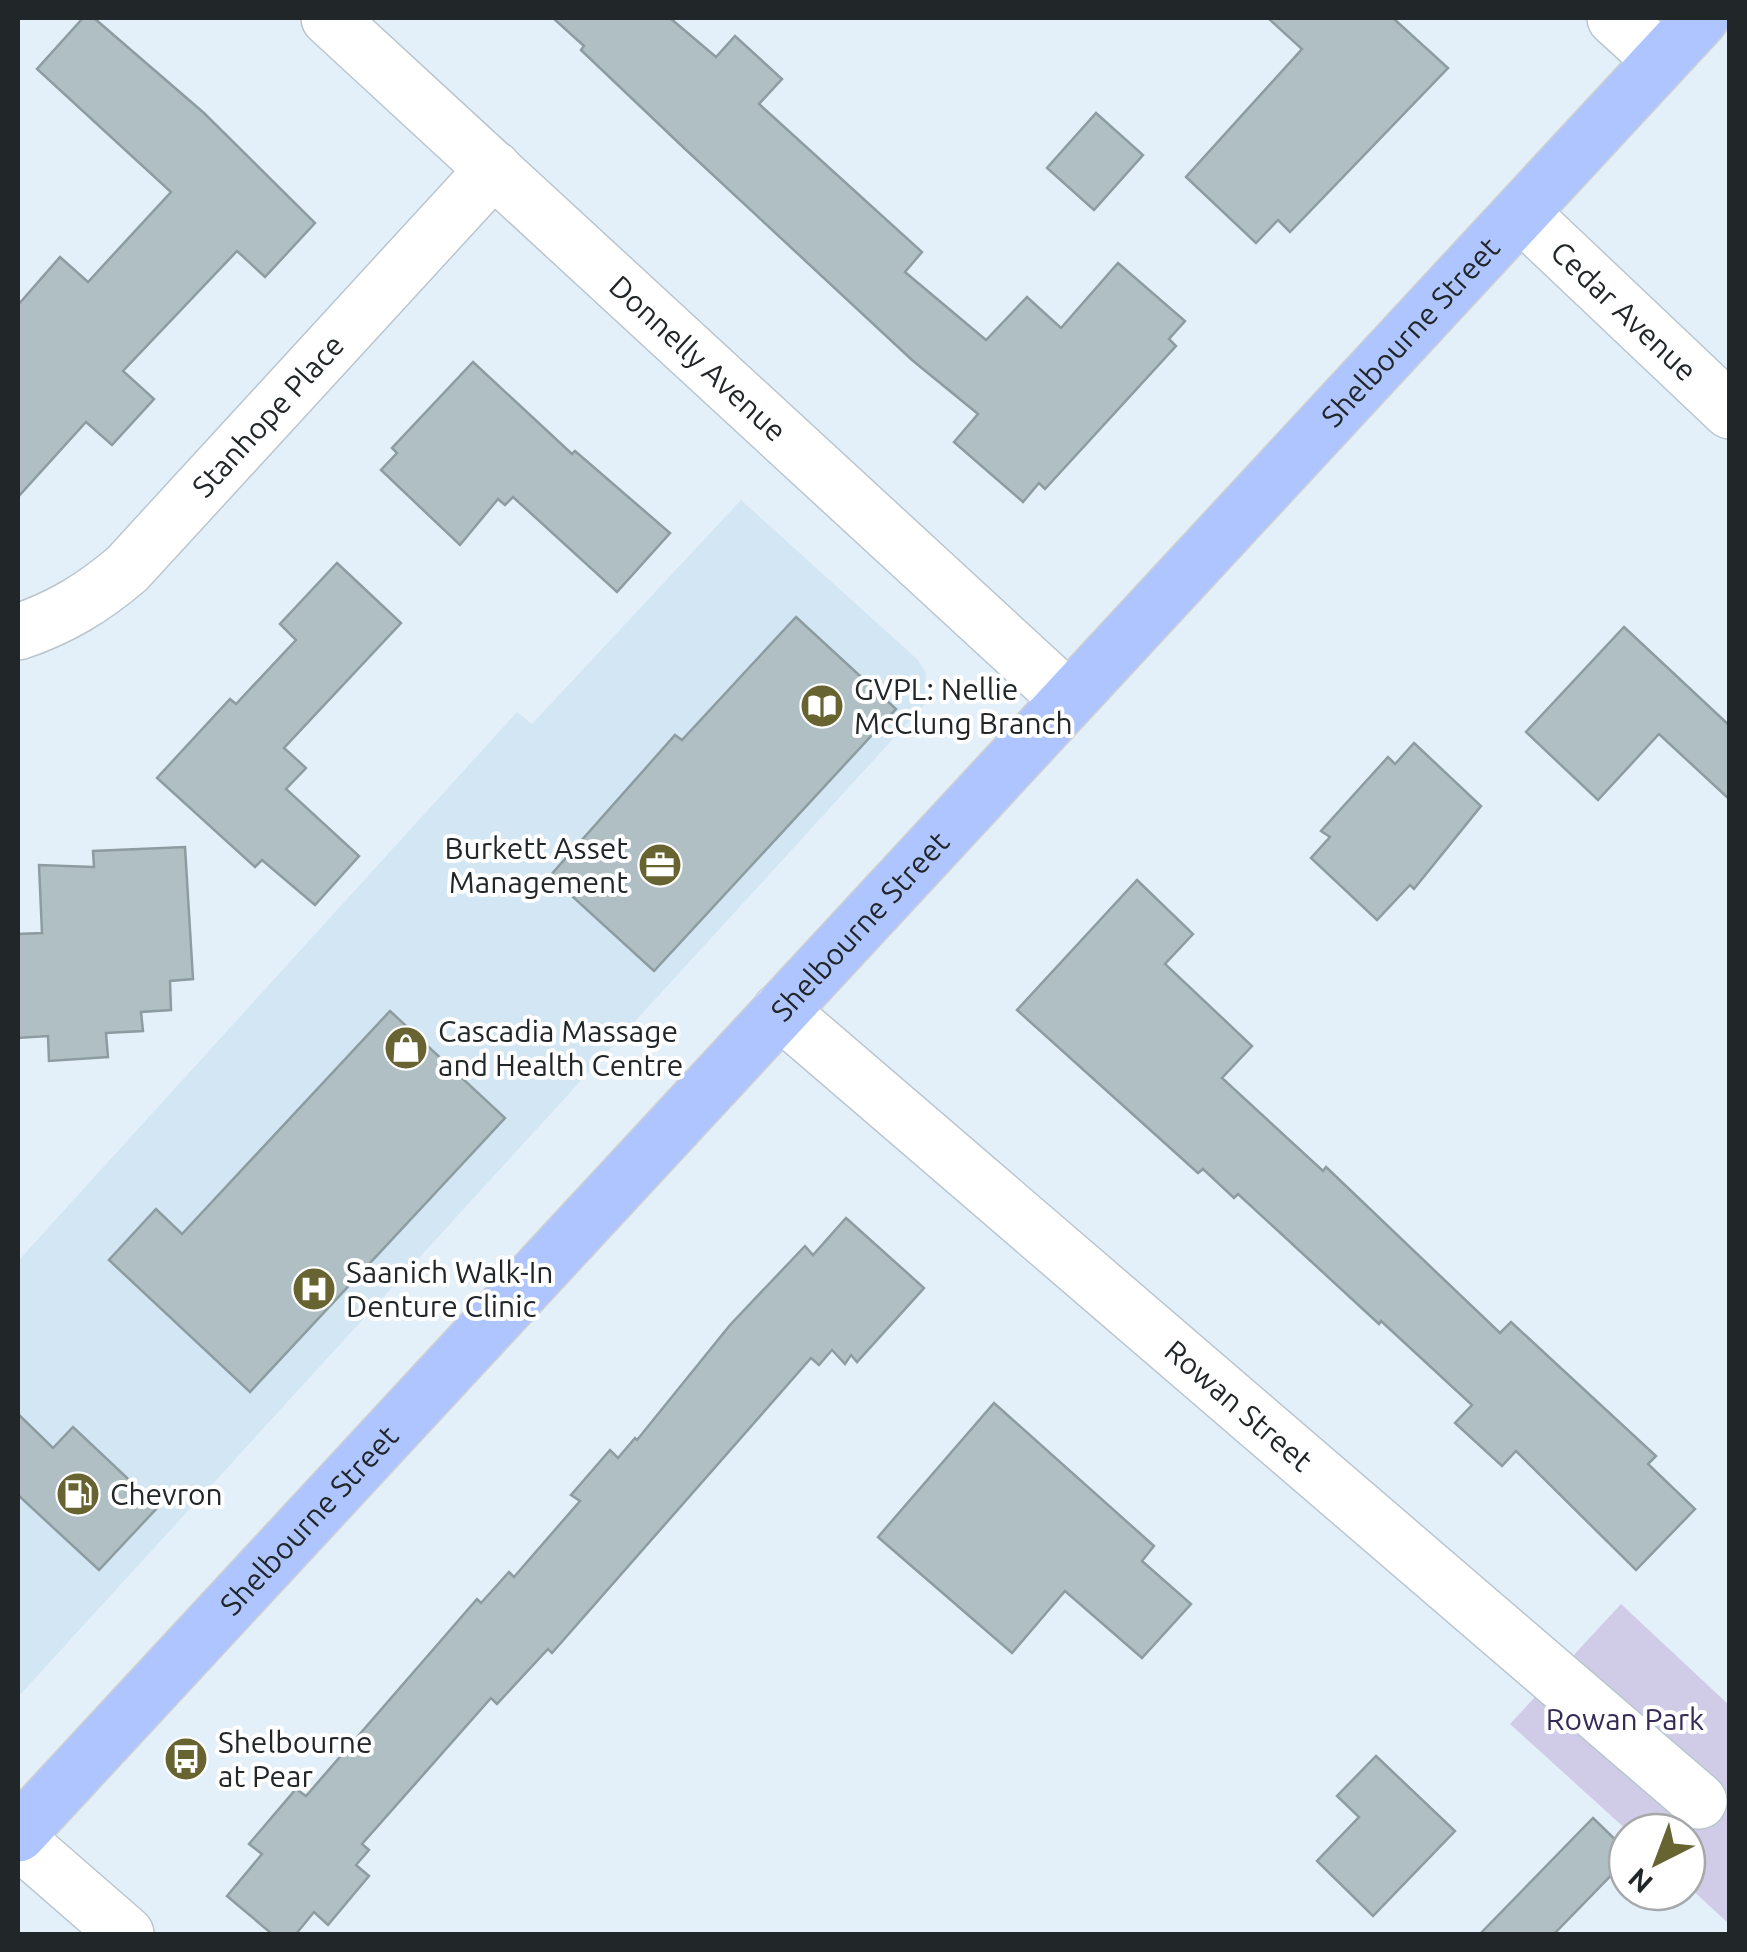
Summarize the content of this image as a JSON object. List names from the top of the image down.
{
  "streets": {
    "main road": ["Shelbourne Street"],
    "street": [
      "Cedar Avenue",
      "Donnelly Avenue",
      "Stanhope Place",
      "Rowan Street"
    ]
  },
  "crossings": [
    ["Cedar Avenue", "Shelbourne Street"],
    ["Shelbourne Street", "Donnelly Avenue"],
    ["Shelbourne Street", "Rowan Street"],
    ["Donnelly Avenue", "Stanhope Place"]
  ],
  "parks": ["Rowan Park"],
  "places": {
    "library": ["GVPL: Nellie McClung Branch"],
    "office": ["Burkett Asset Management"],
    "shop": ["Cascadia Massage and Health Centre"],
    "hospital": ["Saanich Walk-In Denture Clinic"],
    "fuel station": ["Chevron"],
    "bus stop": ["Shelbourne at Pear"]
  },
  "north": "bottom left"
}
